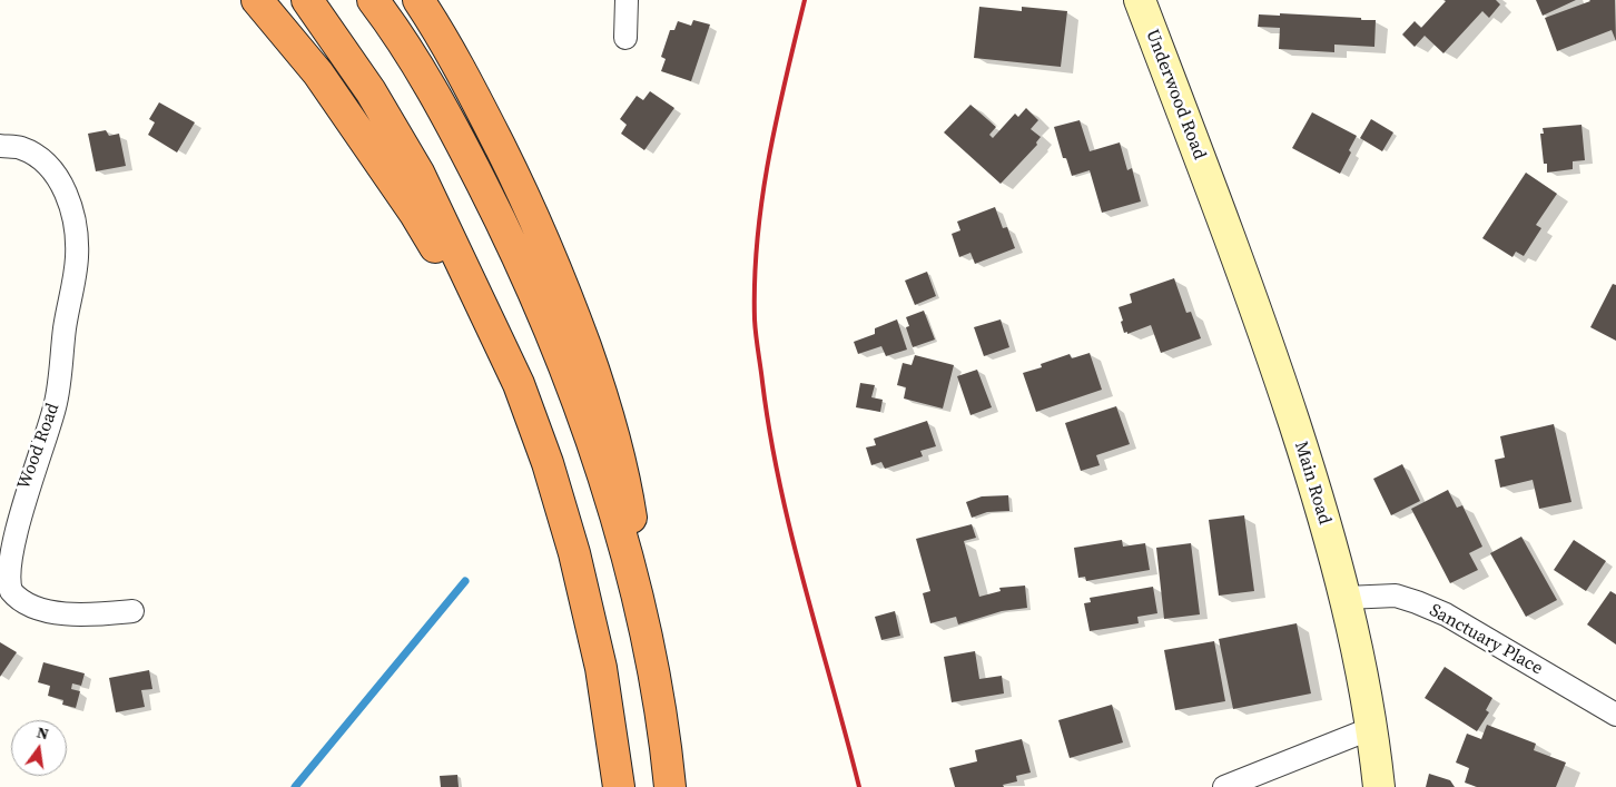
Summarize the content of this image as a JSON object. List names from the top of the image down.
{
  "streets": {
    "main road": ["Underwood Road", "Main Road"],
    "street": ["Wood Road", "Sanctuary Place"]
  },
  "crossings": [
    ["Underwood Road", "Main Road"],
    ["Main Road", "Sanctuary Place"]
  ],
  "north": "top"
}
